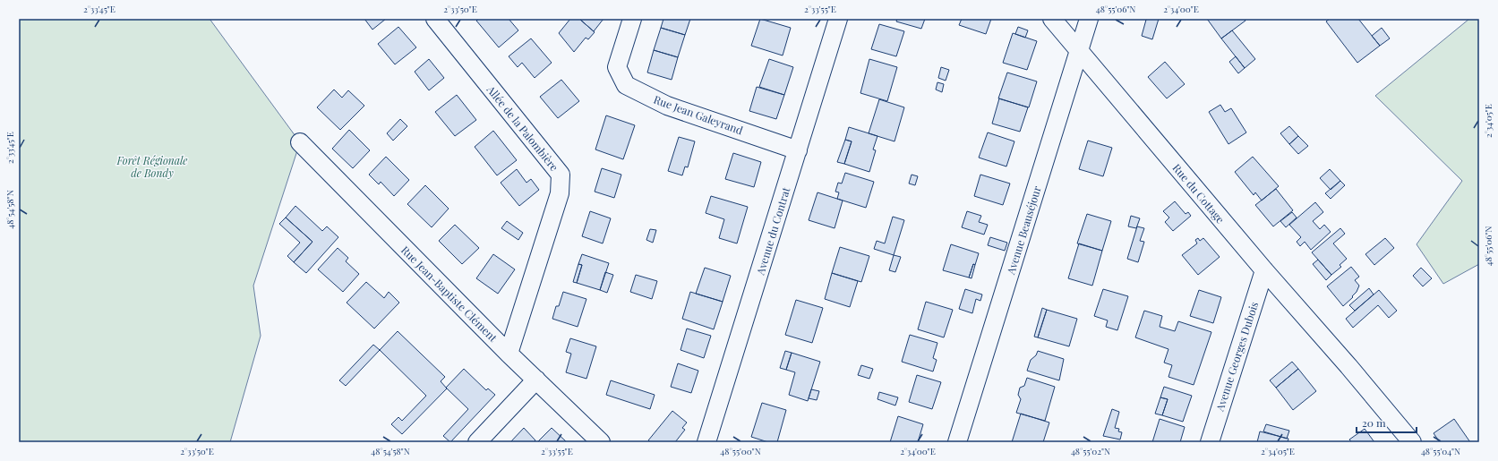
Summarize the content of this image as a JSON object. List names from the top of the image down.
{
  "streets": {
    "street": [
      "Rue Jean Galeyrand",
      "Allée de la Palombière",
      "Rue du Cottage",
      "Avenue Beauséjour",
      "Avenue du Contrat",
      "Rue Jean-Baptiste Clément",
      "Avenue Georges Dubois"
    ]
  },
  "crossings": [
    ["Rue Jean Galeyrand", "Avenue du Contrat"],
    ["Allée de la Palombière", "Rue Jean-Baptiste Clément"],
    ["Rue du Cottage", "Avenue Beauséjour"],
    ["Rue du Cottage", "Avenue Georges Dubois"]
  ],
  "parks": ["Forêt Régionale de Bondy"],
  "scale_bar": "20 m",
  "coordinates": [
    "2°33'45\"E",
    "2°33'50\"E",
    "2°33'55\"E",
    "48°55'06\"N",
    "2°34'00\"E",
    "2°34'05\"E",
    "48°54'58\"N",
    "48°55'00\"N",
    "48°55'02\"N",
    "48°55'04\"N"
  ]
}
